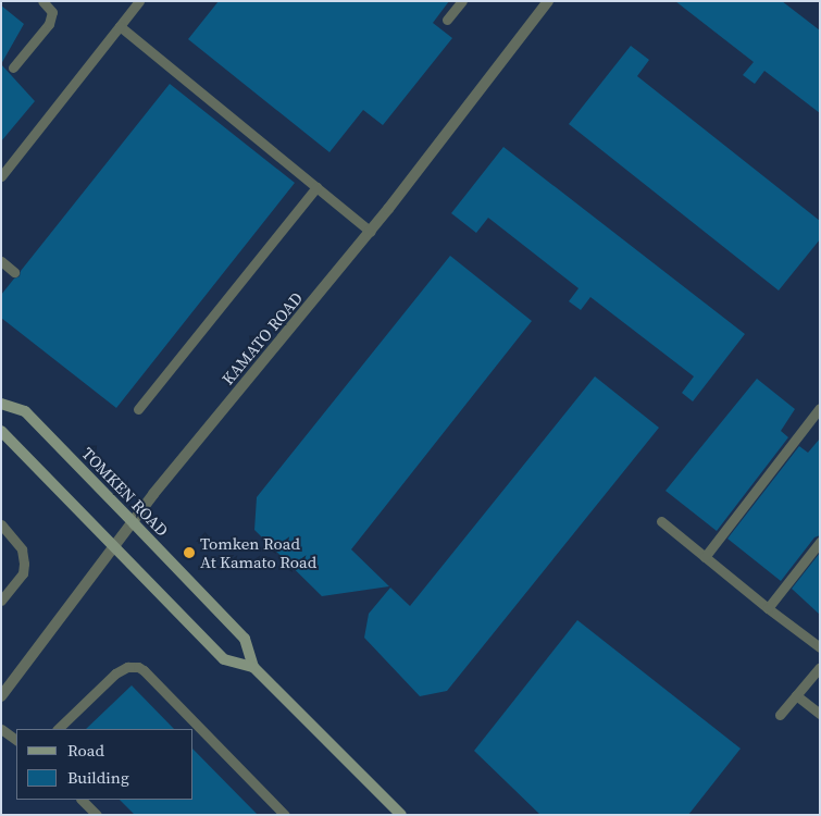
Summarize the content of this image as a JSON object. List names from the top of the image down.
{
  "streets": {
    "main road": ["TOMKEN ROAD"],
    "street": ["KAMATO ROAD"]
  },
  "crossings": [
    ["KAMATO ROAD", "TOMKEN ROAD"]
  ],
  "places": ["Tomken Road At Kamato Road"],
  "legend": ["Road", "Building"]
}
